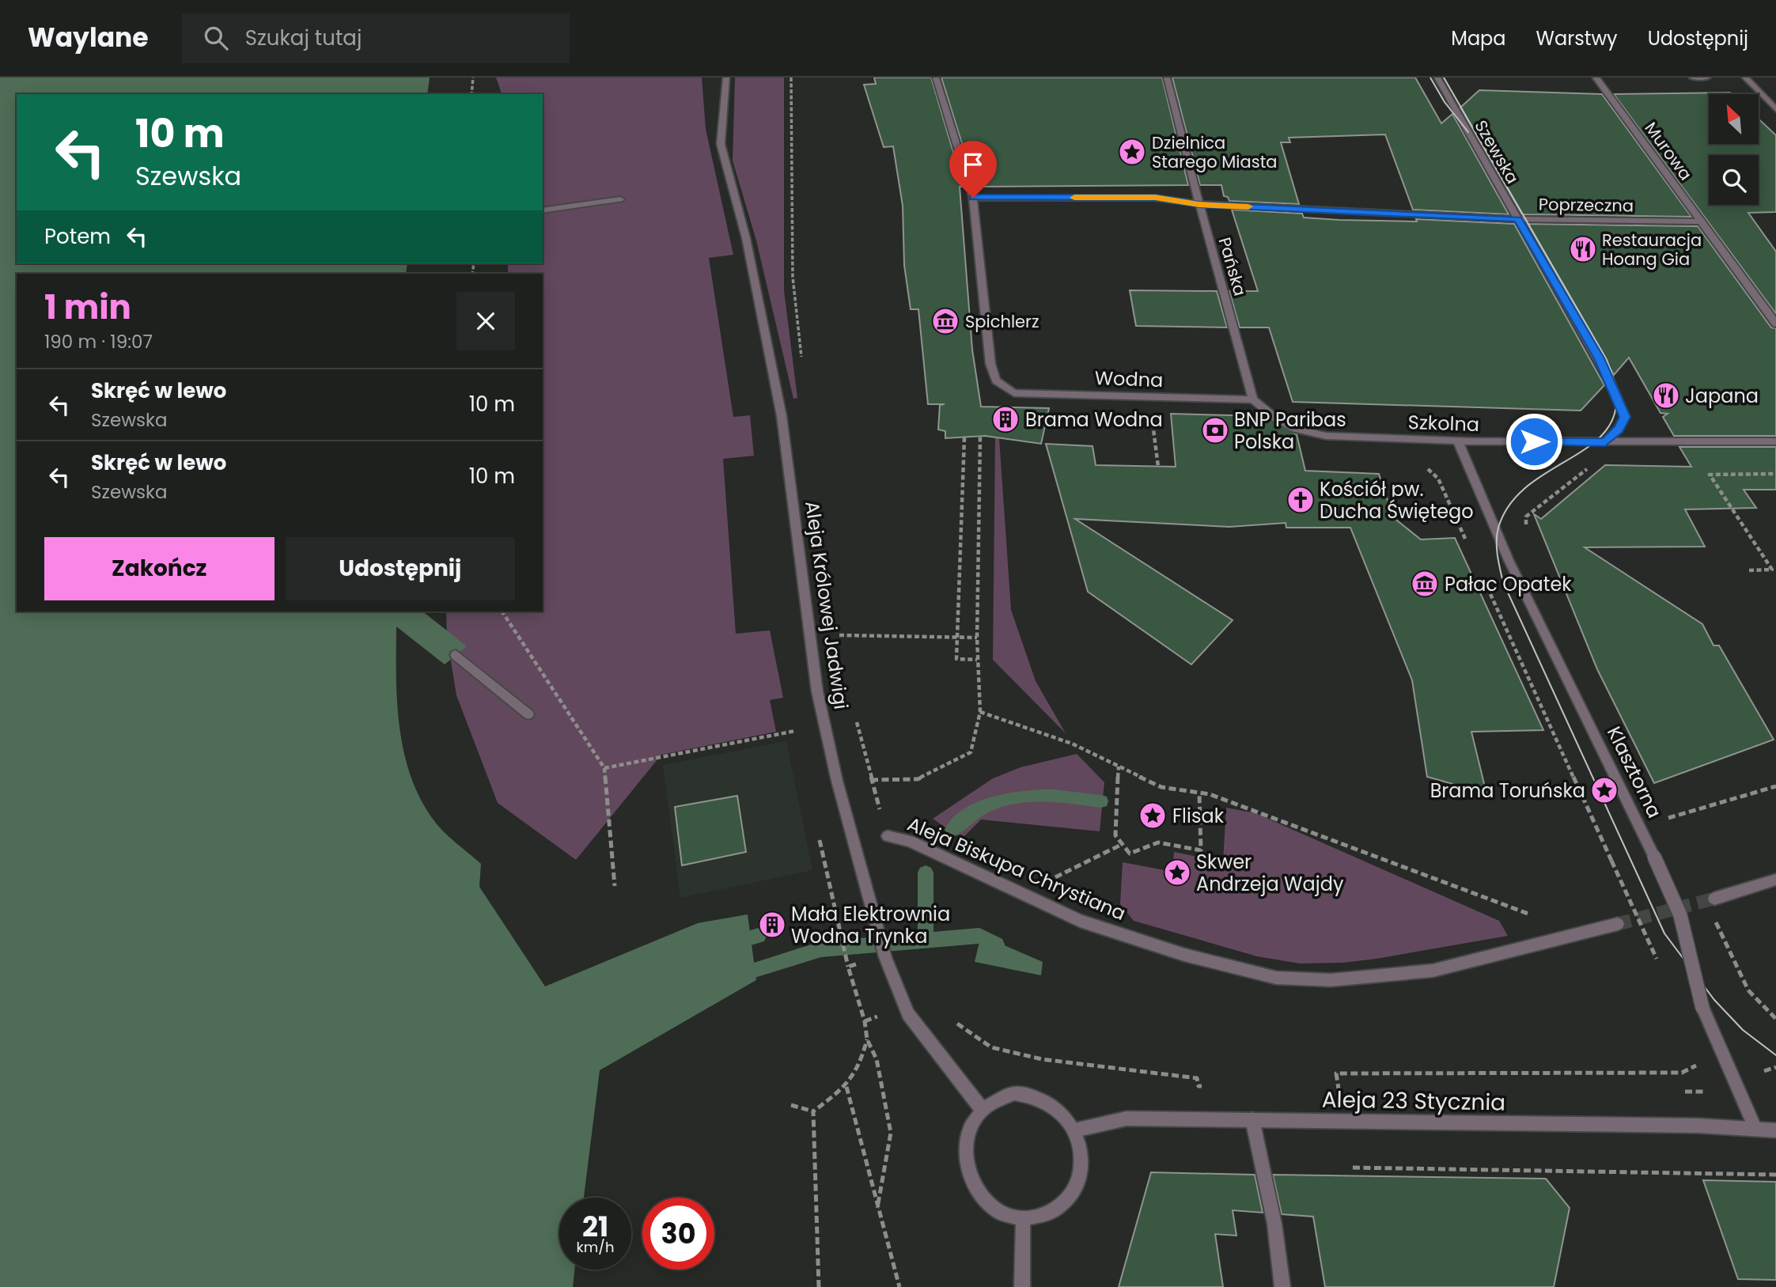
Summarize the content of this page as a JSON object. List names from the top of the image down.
{
  "streets": {
    "street": [
      "Murowa",
      "Szewska",
      "Poprzeczna",
      "Pańska",
      "Wodna",
      "Szkolna",
      "Aleja Królowej Jadwigi",
      "Klasztorna",
      "Aleja Biskupa Chrystiana",
      "Aleja 23 Stycznia"
    ]
  },
  "crossings": [
    ["Murowa", "Poprzeczna"],
    ["Szewska", "Poprzeczna"],
    ["Szewska", "Szkolna"],
    ["Poprzeczna", "Pańska"],
    ["Poprzeczna", "Wodna"],
    ["Pańska", "Wodna"],
    ["Pańska", "Szkolna"],
    ["Wodna", "Szkolna"],
    ["Szkolna", "Klasztorna"],
    ["Aleja Królowej Jadwigi", "Aleja 23 Stycznia"],
    ["Klasztorna", "Aleja 23 Stycznia"]
  ],
  "places": {
    "place": [
      "Dzielnica Starego Miasta",
      "Brama Toruńska",
      "Flisak",
      "Skwer Andrzeja Wajdy"
    ],
    "restaurant": ["Restauracja Hoang Gia", "Japana"],
    "museum": ["Spichlerz", "Pałac Opatek"],
    "building": ["Brama Wodna", "Mała Elektrownia Wodna Trynka"],
    "bank": ["BNP Paribas Polska"],
    "church": ["Kościół pw. Ducha Świętego"]
  },
  "north": "top left",
  "page": {
    "header": "Waylane",
    "search": "Szukaj tutaj",
    "nav": ["Mapa", "Warstwy", "Udostępnij"],
    "turn": ["10 m", "Szewska"],
    "then": "Potem",
    "heading": ["1 min", "190 m · 19:07"],
    "list": [
      {
        "name": "Skręć w lewo",
        "note": "Szewska",
        "value": "10 m"
      },
      {
        "name": "Skręć w lewo",
        "note": "Szewska",
        "value": "10 m"
      }
    ],
    "buttons": ["Zakończ", "Udostępnij"],
    "speed": "21 km/h",
    "limit": "30"
  }
}
